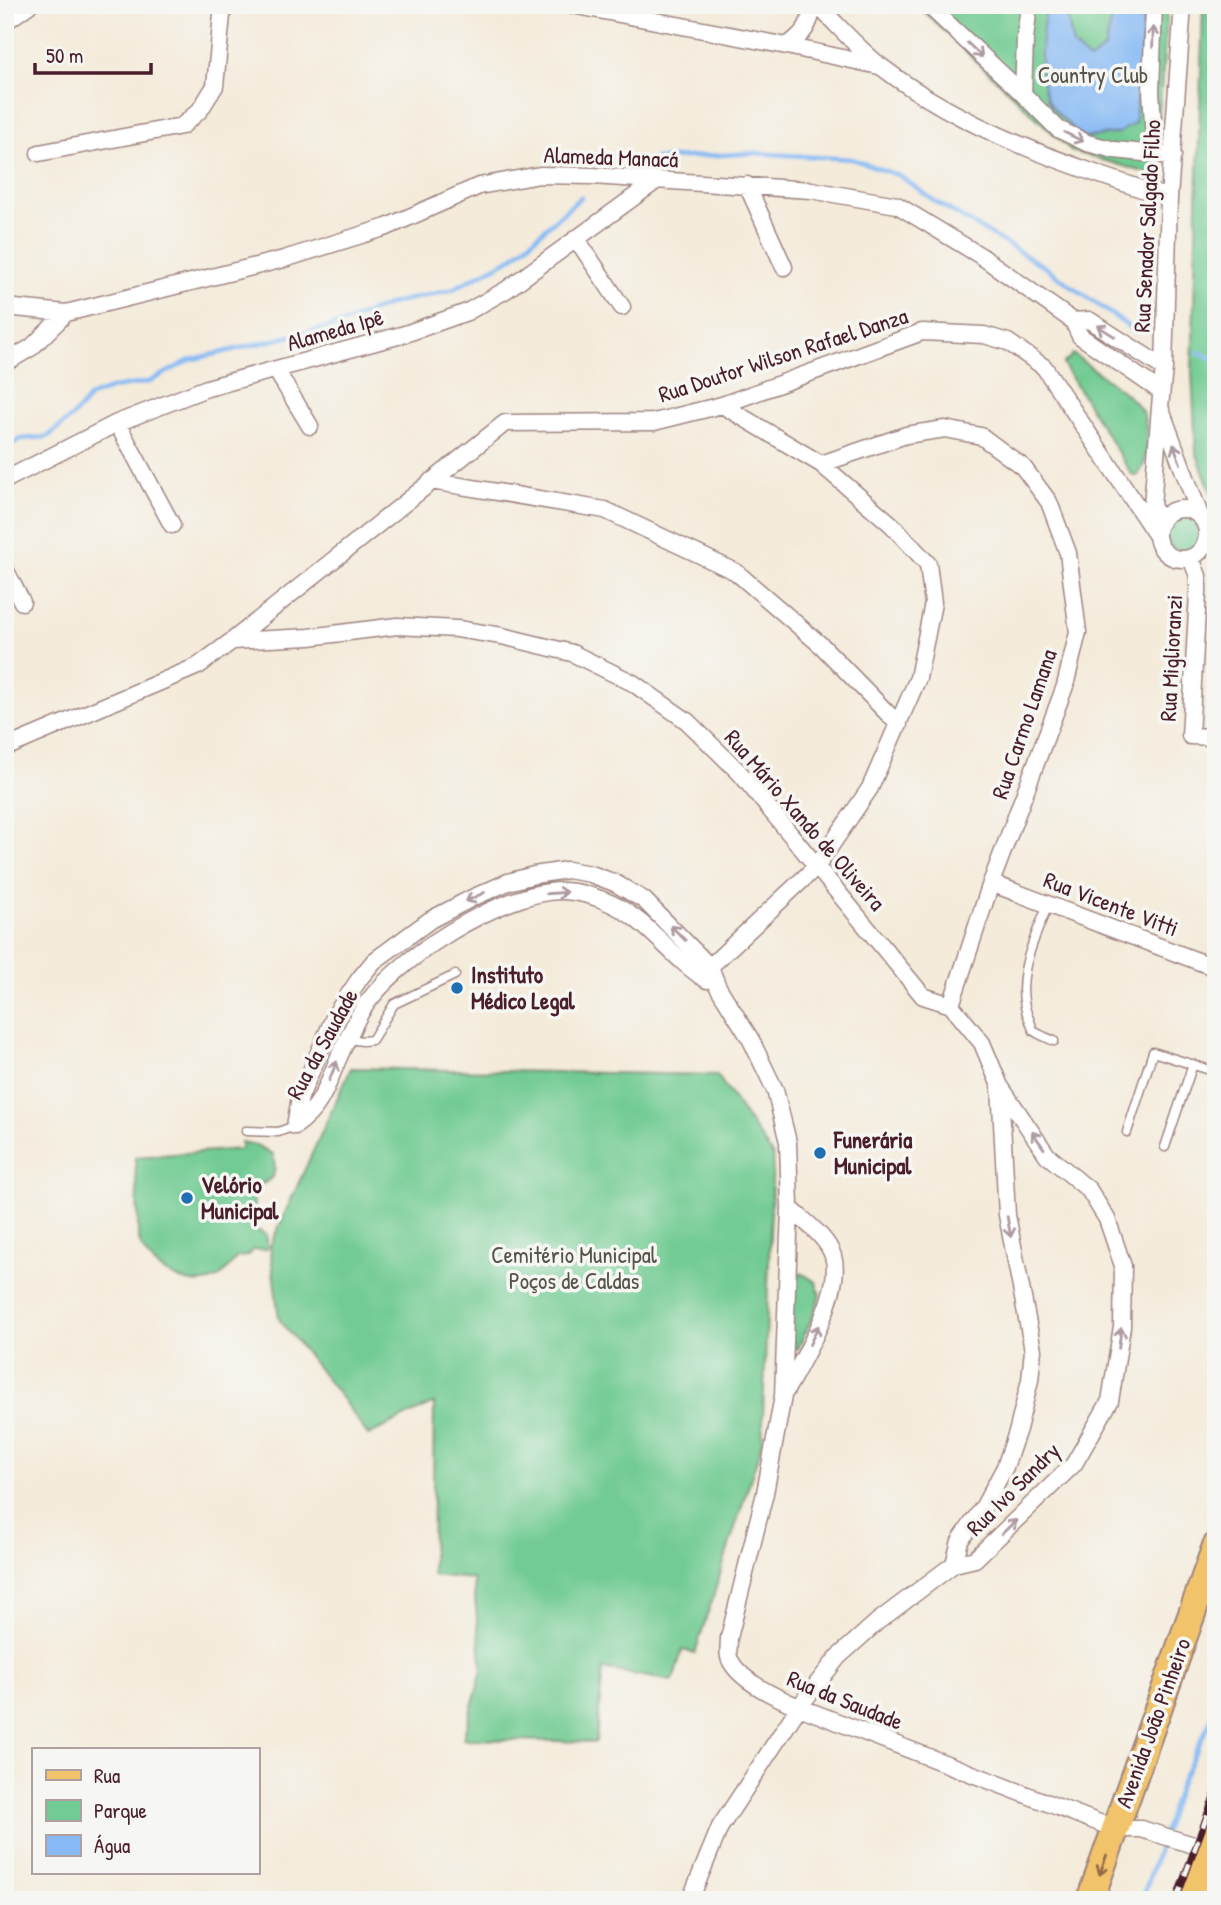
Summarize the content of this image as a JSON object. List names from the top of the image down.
{
  "streets": {
    "main road": ["Avenida João Pinheiro"],
    "street": [
      "Alameda Manacá",
      "Rua Senador Salgado Filho",
      "Alameda Ipê",
      "Rua Doutor Wilson Rafael Danza",
      "Rua Miglioranzi",
      "Rua Carmo Lamana",
      "Rua Mário Xando de Oliveira",
      "Rua Vicente Vitti",
      "Rua da Saudade",
      "Rua Ivo Sandry"
    ]
  },
  "crossings": [
    ["Alameda Manacá", "Rua Senador Salgado Filho"],
    ["Alameda Manacá", "Alameda Ipê"],
    ["Rua Senador Salgado Filho", "Rua Doutor Wilson Rafael Danza"],
    ["Rua Senador Salgado Filho", "Rua Miglioranzi"],
    ["Rua Doutor Wilson Rafael Danza", "Rua Miglioranzi"],
    ["Rua Doutor Wilson Rafael Danza", "Rua Mário Xando de Oliveira"],
    ["Rua Carmo Lamana", "Rua Mário Xando de Oliveira"],
    ["Rua Carmo Lamana", "Rua Vicente Vitti"],
    ["Rua Mário Xando de Oliveira", "Rua Ivo Sandry"],
    ["Rua da Saudade", "Rua Ivo Sandry"],
    ["Rua da Saudade", "Avenida João Pinheiro"]
  ],
  "parks": ["Country Club", "Cemitério Municipal Poços de Caldas"],
  "places": ["Instituto Médico Legal", "Funerária Municipal", "Velório Municipal"],
  "legend": ["Rua", "Parque", "Água"],
  "scale_bar": "50 m"
}
